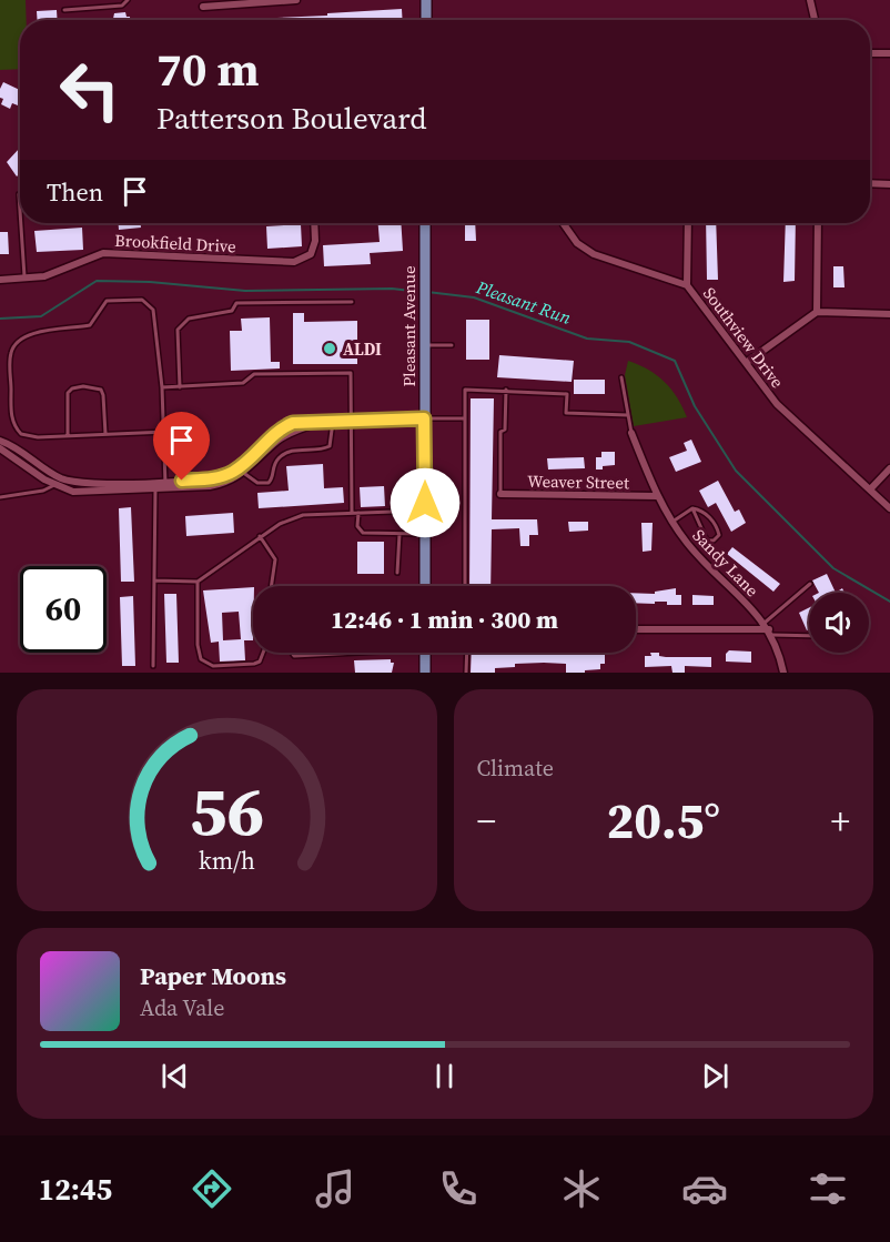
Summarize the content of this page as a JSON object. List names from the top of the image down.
{
  "streets": {
    "main road": ["Pleasant Avenue"],
    "street": [
      "Brookfield Drive",
      "Southview Drive",
      "Weaver Street",
      "Sandy Lane"
    ]
  },
  "crossings": [
    ["Weaver Street", "Sandy Lane"]
  ],
  "water": ["Pleasant Run"],
  "places": ["ALDI"],
  "page": {
    "turn": ["70 m", "Patterson Boulevard"],
    "then": "Then",
    "limit": "60",
    "trip": "12:46 · 1 min · 300 m",
    "tile": "Climate",
    "heat": ["−", "20.5°", "+"],
    "song": ["Paper Moons", "Ada Vale"],
    "tabs": "12:45",
    "gauge": ["56", "km/h"]
  }
}
